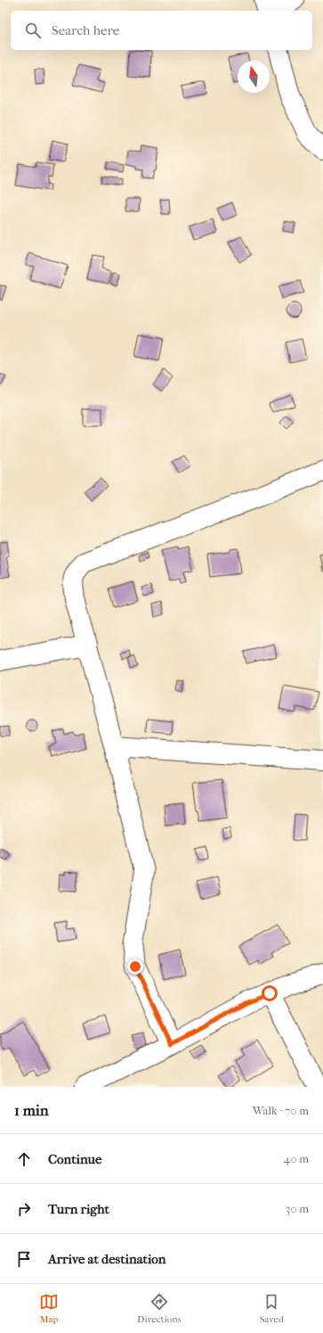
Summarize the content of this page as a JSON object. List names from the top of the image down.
{
  "north": "top",
  "page": {
    "search": "Search here",
    "heading": ["1 min", "Walk · 70 m"],
    "list": [
      ["Continue", "40 m"],
      ["Turn right", "30 m"],
      "Arrive at destination"
    ],
    "nav": ["Map", "Directions", "Saved"]
  }
}
